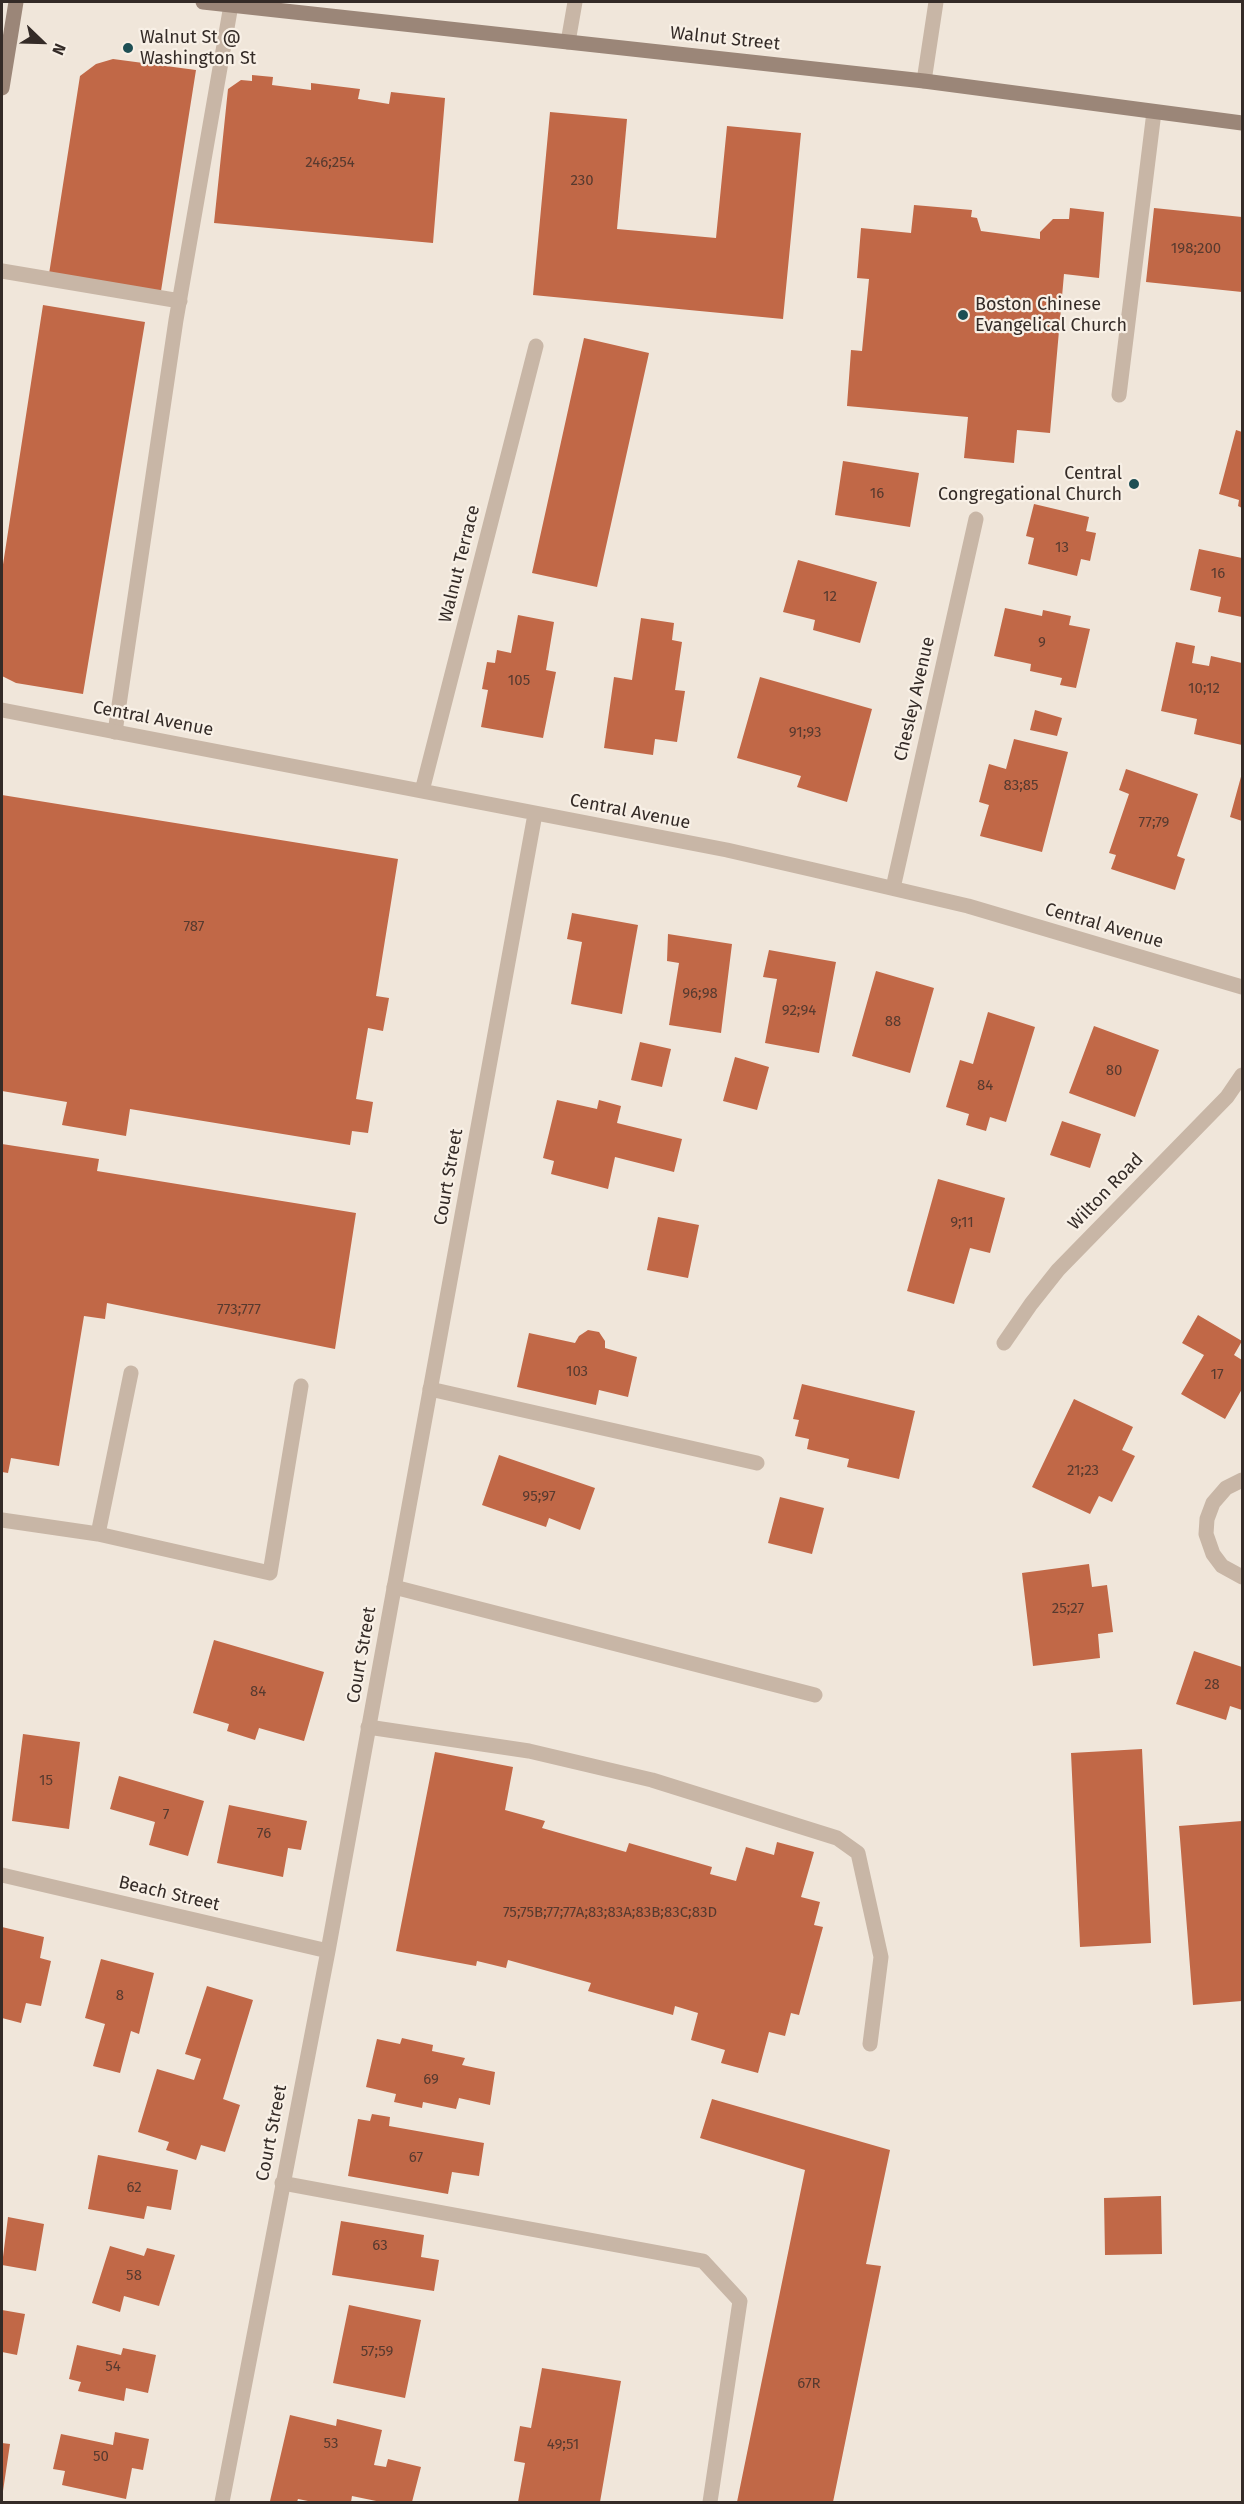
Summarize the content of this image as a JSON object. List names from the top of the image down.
{
  "streets": {
    "main road": ["Walnut Street"],
    "street": [
      "Walnut Terrace",
      "Chesley Avenue",
      "Central Avenue",
      "Court Street",
      "Wilton Road",
      "Beach Street"
    ]
  },
  "crossings": [
    ["Walnut Terrace", "Central Avenue"],
    ["Chesley Avenue", "Central Avenue"],
    ["Central Avenue", "Court Street"],
    ["Court Street", "Beach Street"]
  ],
  "places": ["Walnut St @ Washington St", "Boston Chinese Evangelical Church", "Central Congregational Church"],
  "house_numbers": [
    "246;254",
    "230",
    "198;200",
    "16",
    "13",
    "16",
    "12",
    "9",
    "105",
    "10;12",
    "91;93",
    "83;85",
    "77;79",
    "787",
    "96;98",
    "92;94",
    "88",
    "80",
    "84",
    "9;11",
    "773;777",
    "103",
    "17",
    "21;23",
    "95;97",
    "25;27",
    "28",
    "84",
    "15",
    "7",
    "76",
    "75;75B;77;77A;83;83A;83B;83C;83D",
    "8",
    "69",
    "67",
    "62",
    "63",
    "58",
    "57;59",
    "54",
    "67R",
    "53",
    "49;51",
    "50"
  ],
  "north": "bottom right"
}
